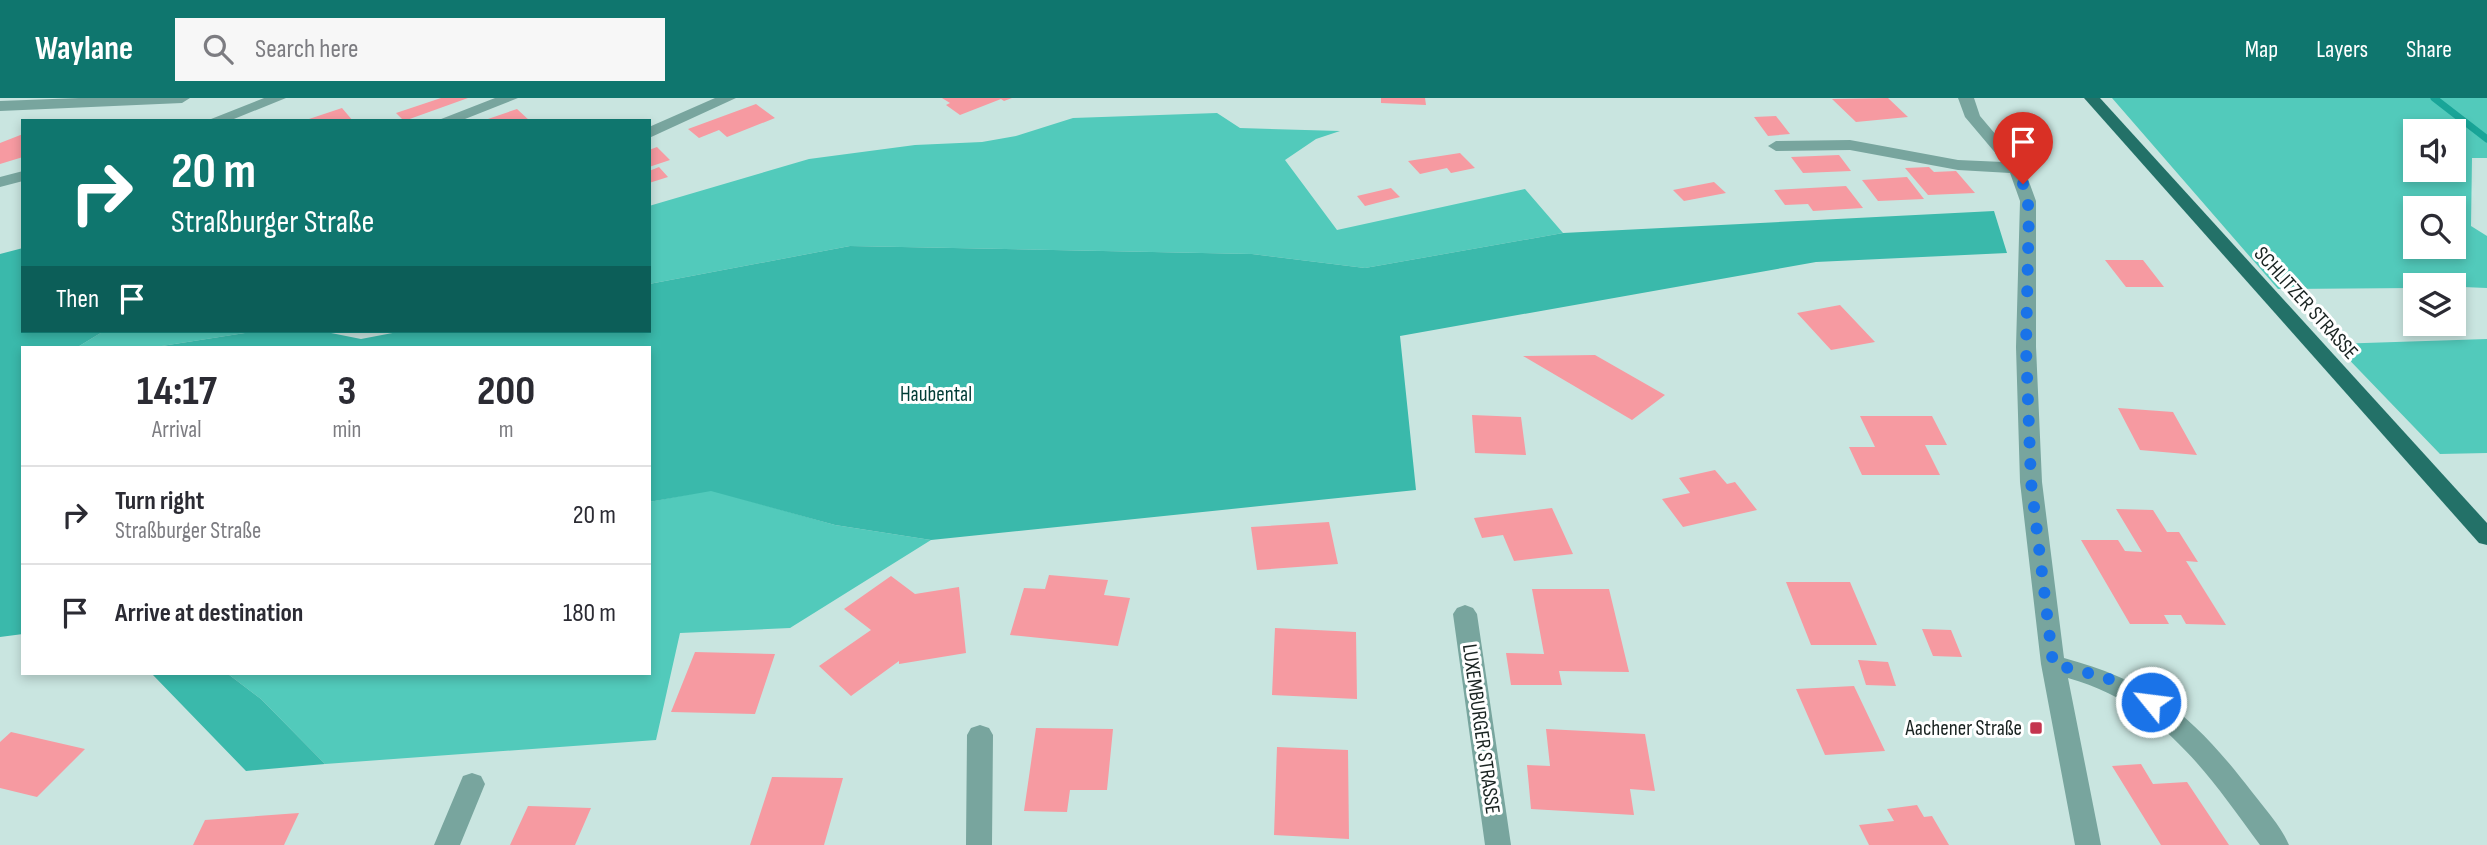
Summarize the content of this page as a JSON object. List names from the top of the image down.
{
  "streets": {
    "main road": ["SCHLITZER STRASSE"],
    "street": ["LUXEMBURGER STRASSE"]
  },
  "parks": ["Haubental"],
  "places": {
    "transit": ["Aachener Straße"]
  },
  "page": {
    "header": "Waylane",
    "search": "Search here",
    "nav": ["Map", "Layers", "Share"],
    "turn": ["20 m", "Straßburger Straße"],
    "then": "Then",
    "eta": [
      "14:17",
      "Arrival",
      "3",
      "min",
      "200",
      "m"
    ],
    "list": [
      {
        "name": "Turn right",
        "note": "Straßburger Straße",
        "value": "20 m"
      },
      {
        "name": "Arrive at destination",
        "value": "180 m"
      }
    ]
  }
}
